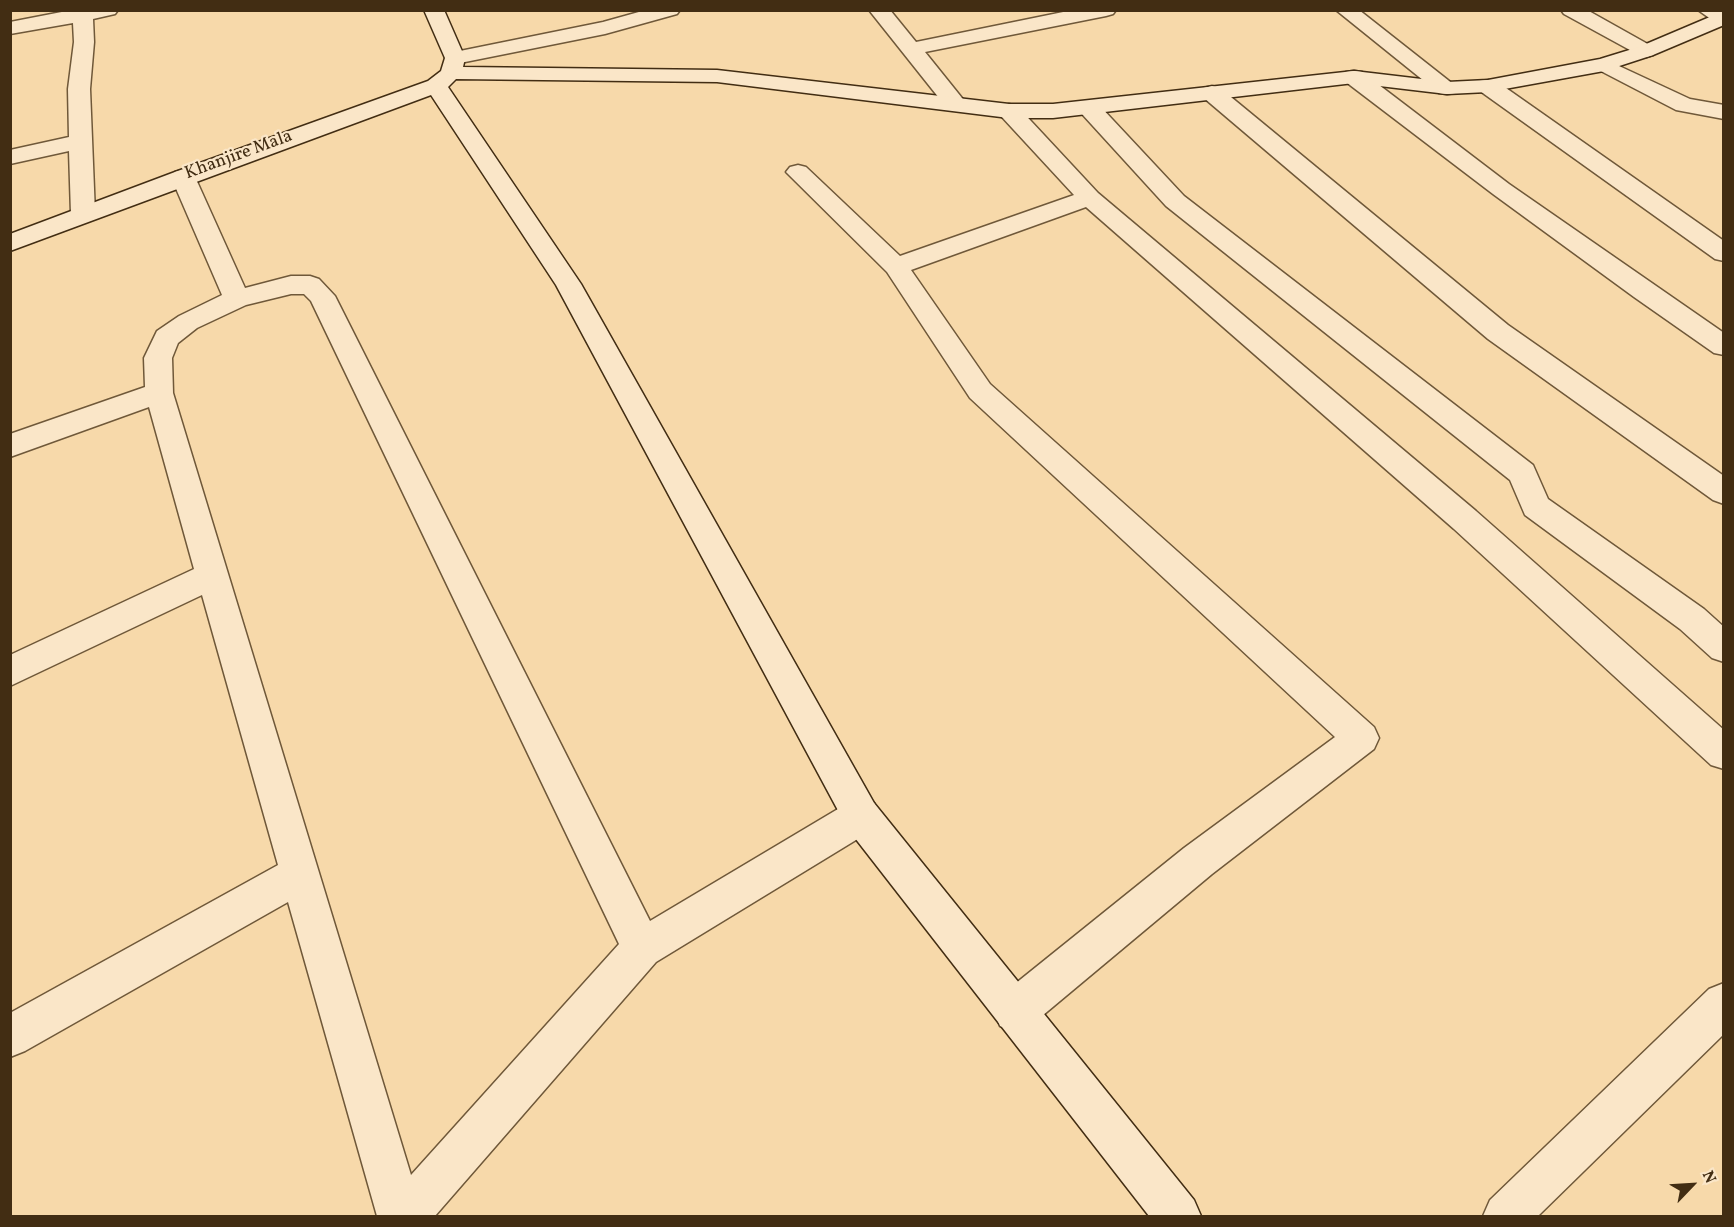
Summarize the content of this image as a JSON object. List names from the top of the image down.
{
  "streets": {
    "street": ["Khanjire Mala"]
  },
  "north": "top right"
}
